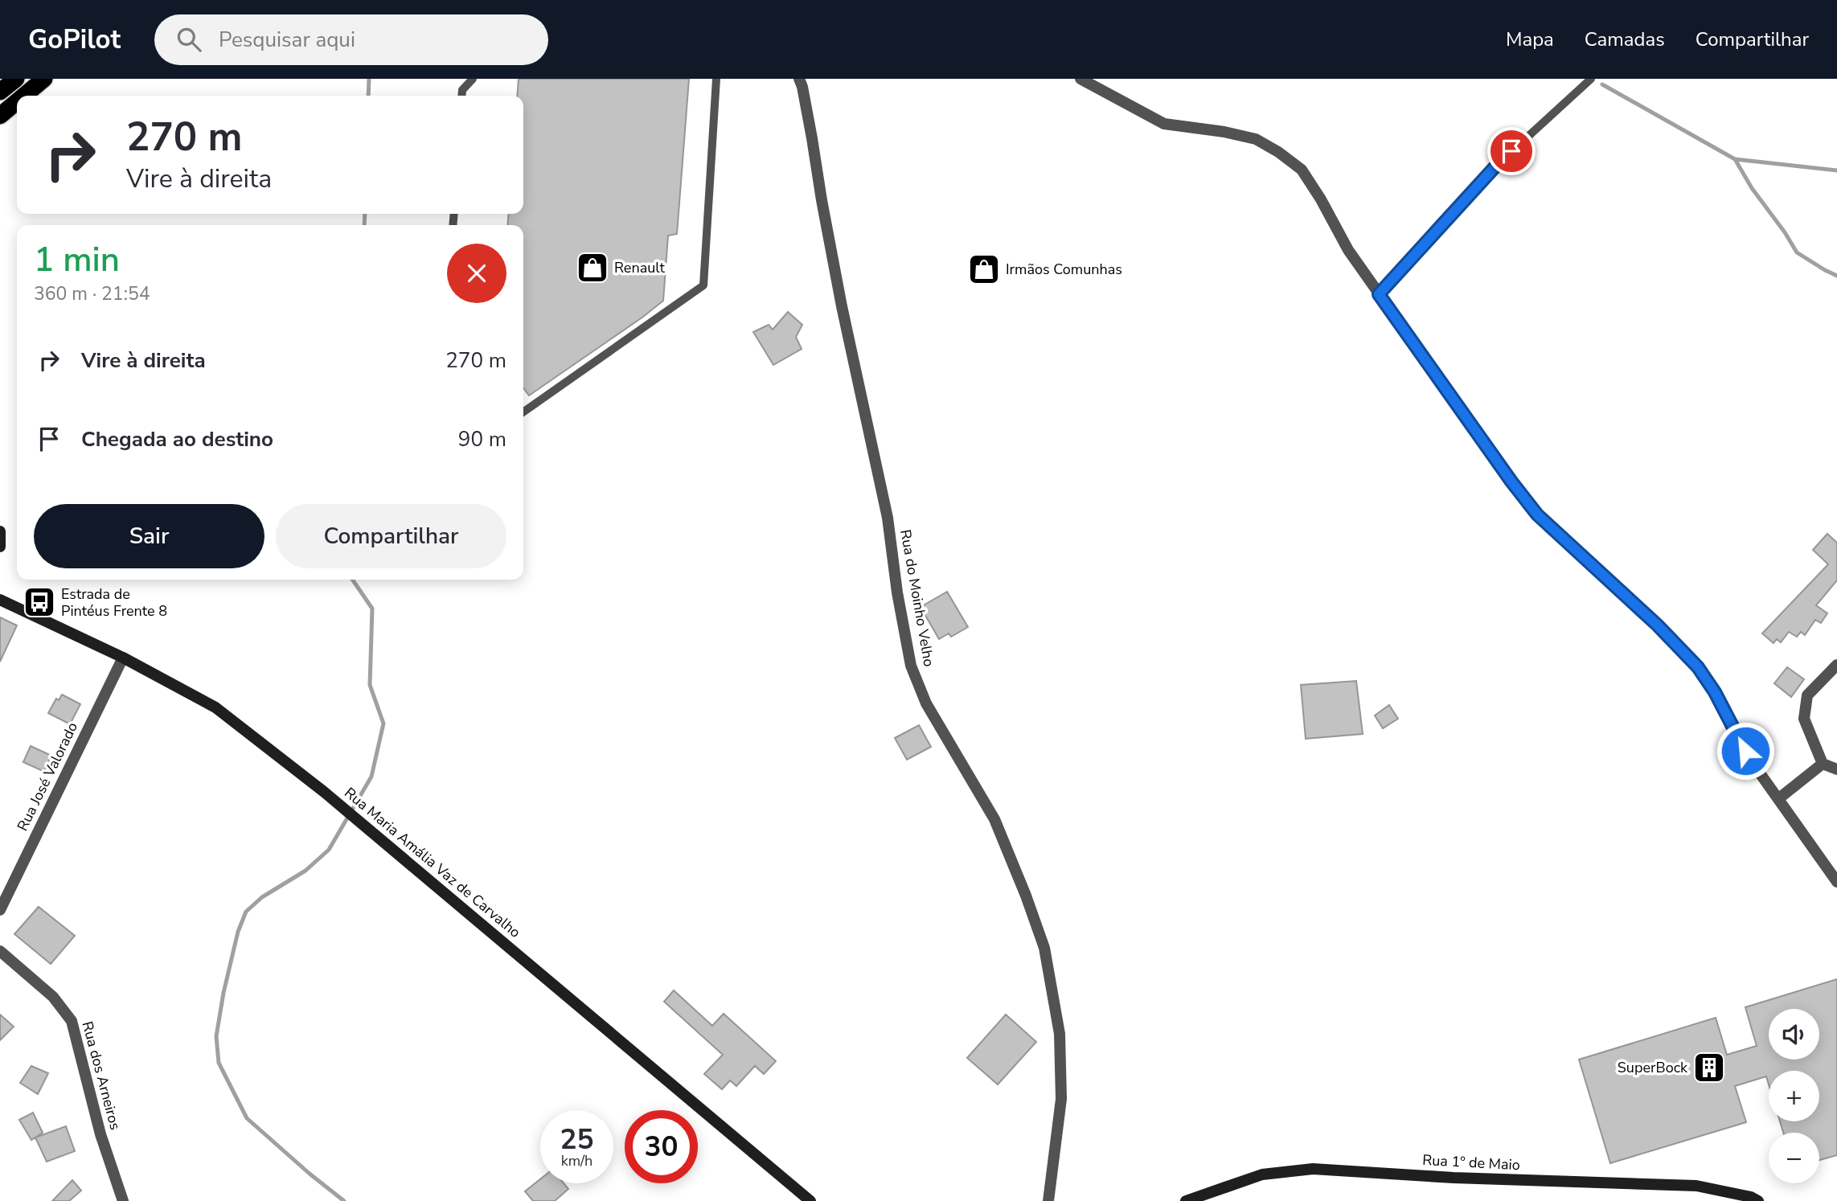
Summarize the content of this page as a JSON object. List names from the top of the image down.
{
  "streets": {
    "street": [
      "Rua do Moinho Velho",
      "Rua José Valorado",
      "Rua Maria Amália Vaz de Carvalho",
      "Rua dos Arneiros",
      "Rua 1º de Maio"
    ]
  },
  "crossings": [
    ["Rua José Valorado", "Rua Maria Amália Vaz de Carvalho"]
  ],
  "places": {
    "shop": ["Renault", "Irmãos Comunhas"],
    "bus stop": ["Estrada de Pintéus Frente 8"],
    "building": ["SuperBock"]
  },
  "page": {
    "header": "GoPilot",
    "search": "Pesquisar aqui",
    "nav": ["Mapa", "Camadas", "Compartilhar"],
    "turn": ["270 m", "Vire à direita"],
    "heading": ["1 min", "360 m · 21:54"],
    "list": [
      {
        "name": "Vire à direita",
        "value": "270 m"
      },
      {
        "name": "Chegada ao destino",
        "value": "90 m"
      }
    ],
    "buttons": ["Sair", "Compartilhar"],
    "map_buttons": ["+", "−"],
    "speed": "25 km/h",
    "limit": "30"
  }
}
